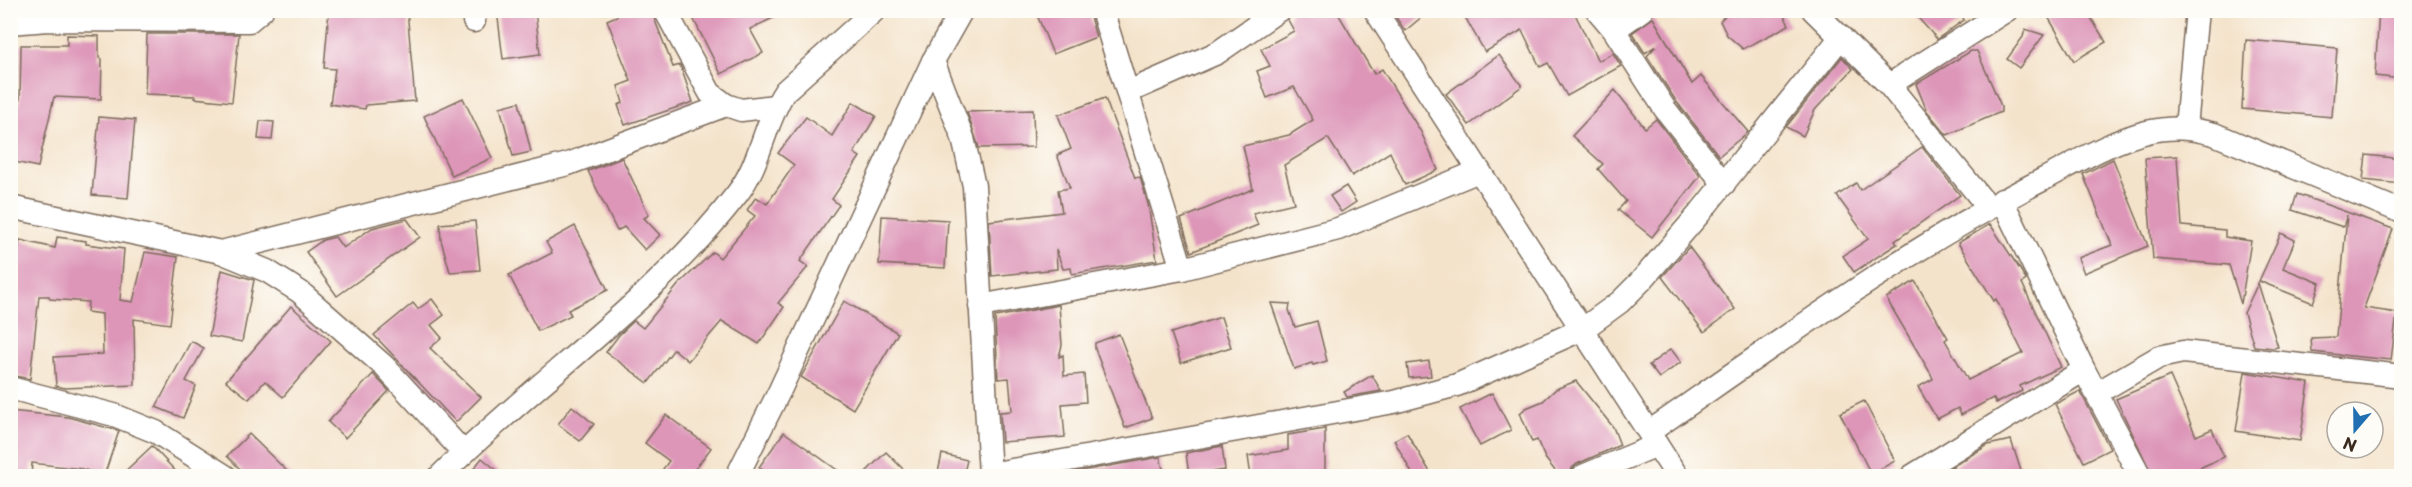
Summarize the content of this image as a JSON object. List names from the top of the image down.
{
  "north": "bottom"
}
